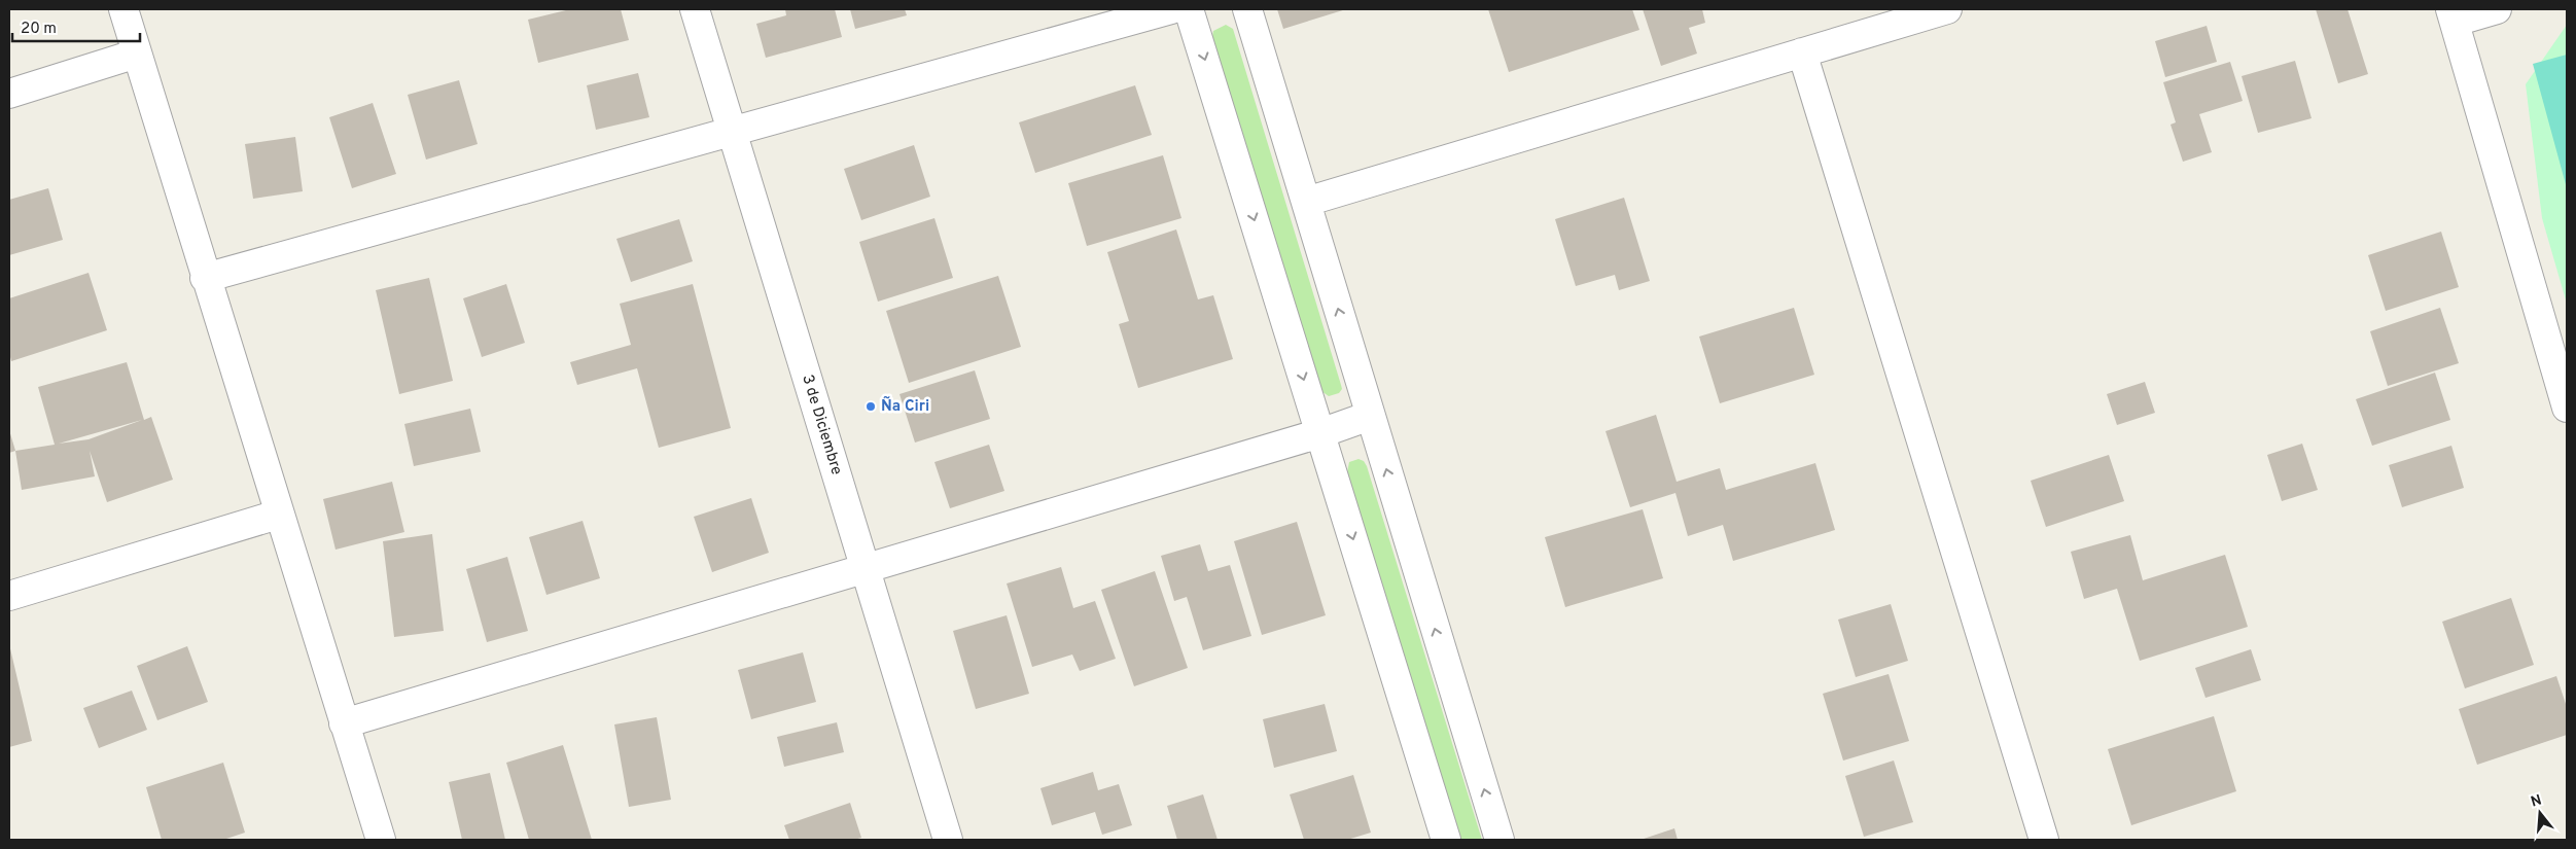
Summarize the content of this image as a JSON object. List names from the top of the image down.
{
  "streets": {
    "street": ["3 de Diciembre"]
  },
  "places": ["Ña Ciri"],
  "scale_bar": "20 m",
  "north": "top"
}
